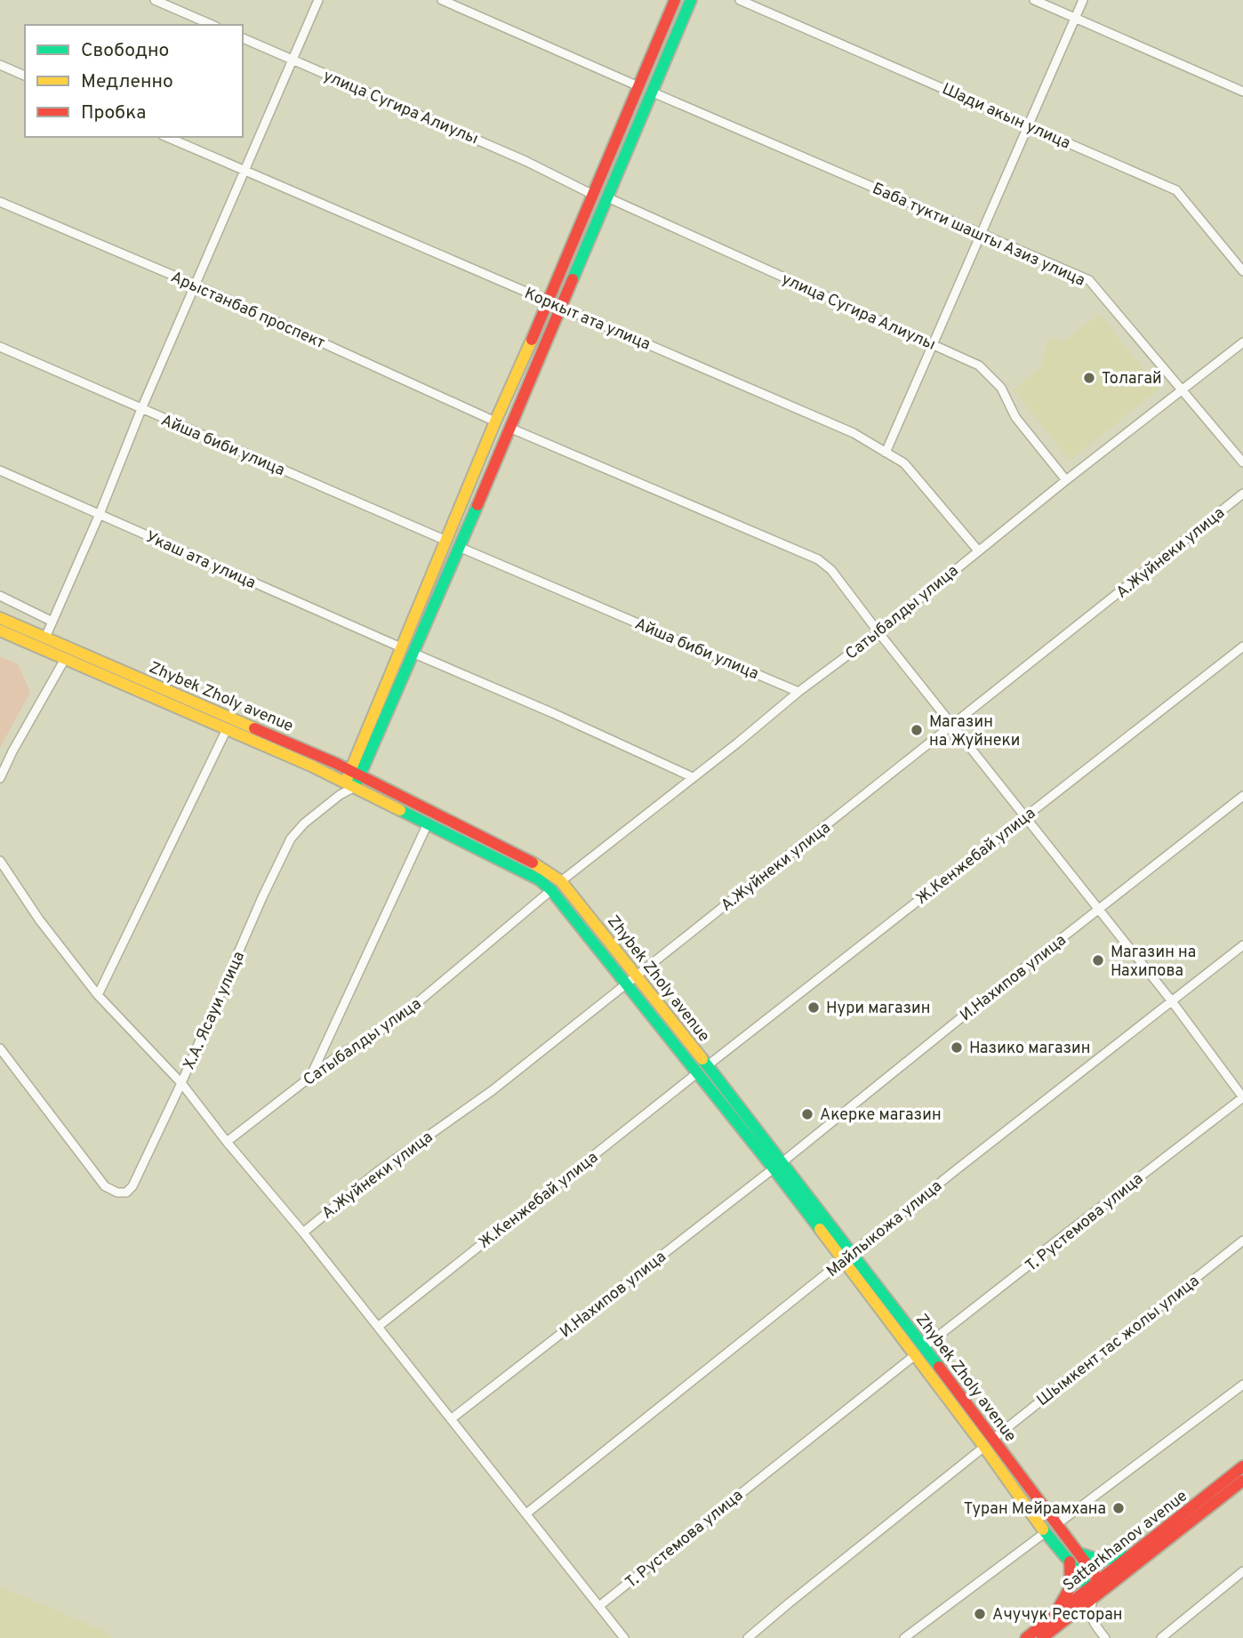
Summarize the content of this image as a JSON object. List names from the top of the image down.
{
  "streets": {
    "street": [
      "улица Сугира Алиулы",
      "Шади акын улица",
      "Баба тукти шашты Азиз улица",
      "Арыстанбаб проспект",
      "Коркыт ата улица",
      "Айша биби улица",
      "А.Жуйнеки улица",
      "Укаш ата улица",
      "Сатыбалды улица",
      "Zhybek Zholy avenue",
      "Ж.Кенжебай улица",
      "И.Нахипов улица",
      "Х.А. Ясауи улица",
      "Т. Рустемова улица",
      "Майлыкожа улица",
      "Шымкент тас жолы улица",
      "Sattarkhanov avenue"
    ]
  },
  "crossings": [
    ["улица Сугира Алиулы", "Сатыбалды улица"],
    ["Баба тукти шашты Азиз улица", "Сатыбалды улица"],
    ["Коркыт ата улица", "Сатыбалды улица"],
    ["Айша биби улица", "Сатыбалды улица"],
    ["А.Жуйнеки улица", "Zhybek Zholy avenue"],
    ["Сатыбалды улица", "Zhybek Zholy avenue"],
    ["Zhybek Zholy avenue", "Ж.Кенжебай улица"],
    ["Zhybek Zholy avenue", "И.Нахипов улица"],
    ["Zhybek Zholy avenue", "Х.А. Ясауи улица"],
    ["Zhybek Zholy avenue", "Т. Рустемова улица"],
    ["Zhybek Zholy avenue", "Майлыкожа улица"],
    ["Zhybek Zholy avenue", "Шымкент тас жолы улица"],
    ["Zhybek Zholy avenue", "Sattarkhanov avenue"]
  ],
  "places": [
    "Толагай",
    "Магазин на Жуйнеки",
    "Магазин на Нахипова",
    "Нури магазин",
    "Назико магазин",
    "Акерке магазин",
    "Туран Мейрамхана",
    "Ачучук Ресторан"
  ],
  "legend": ["Свободно", "Медленно", "Пробка"]
}
